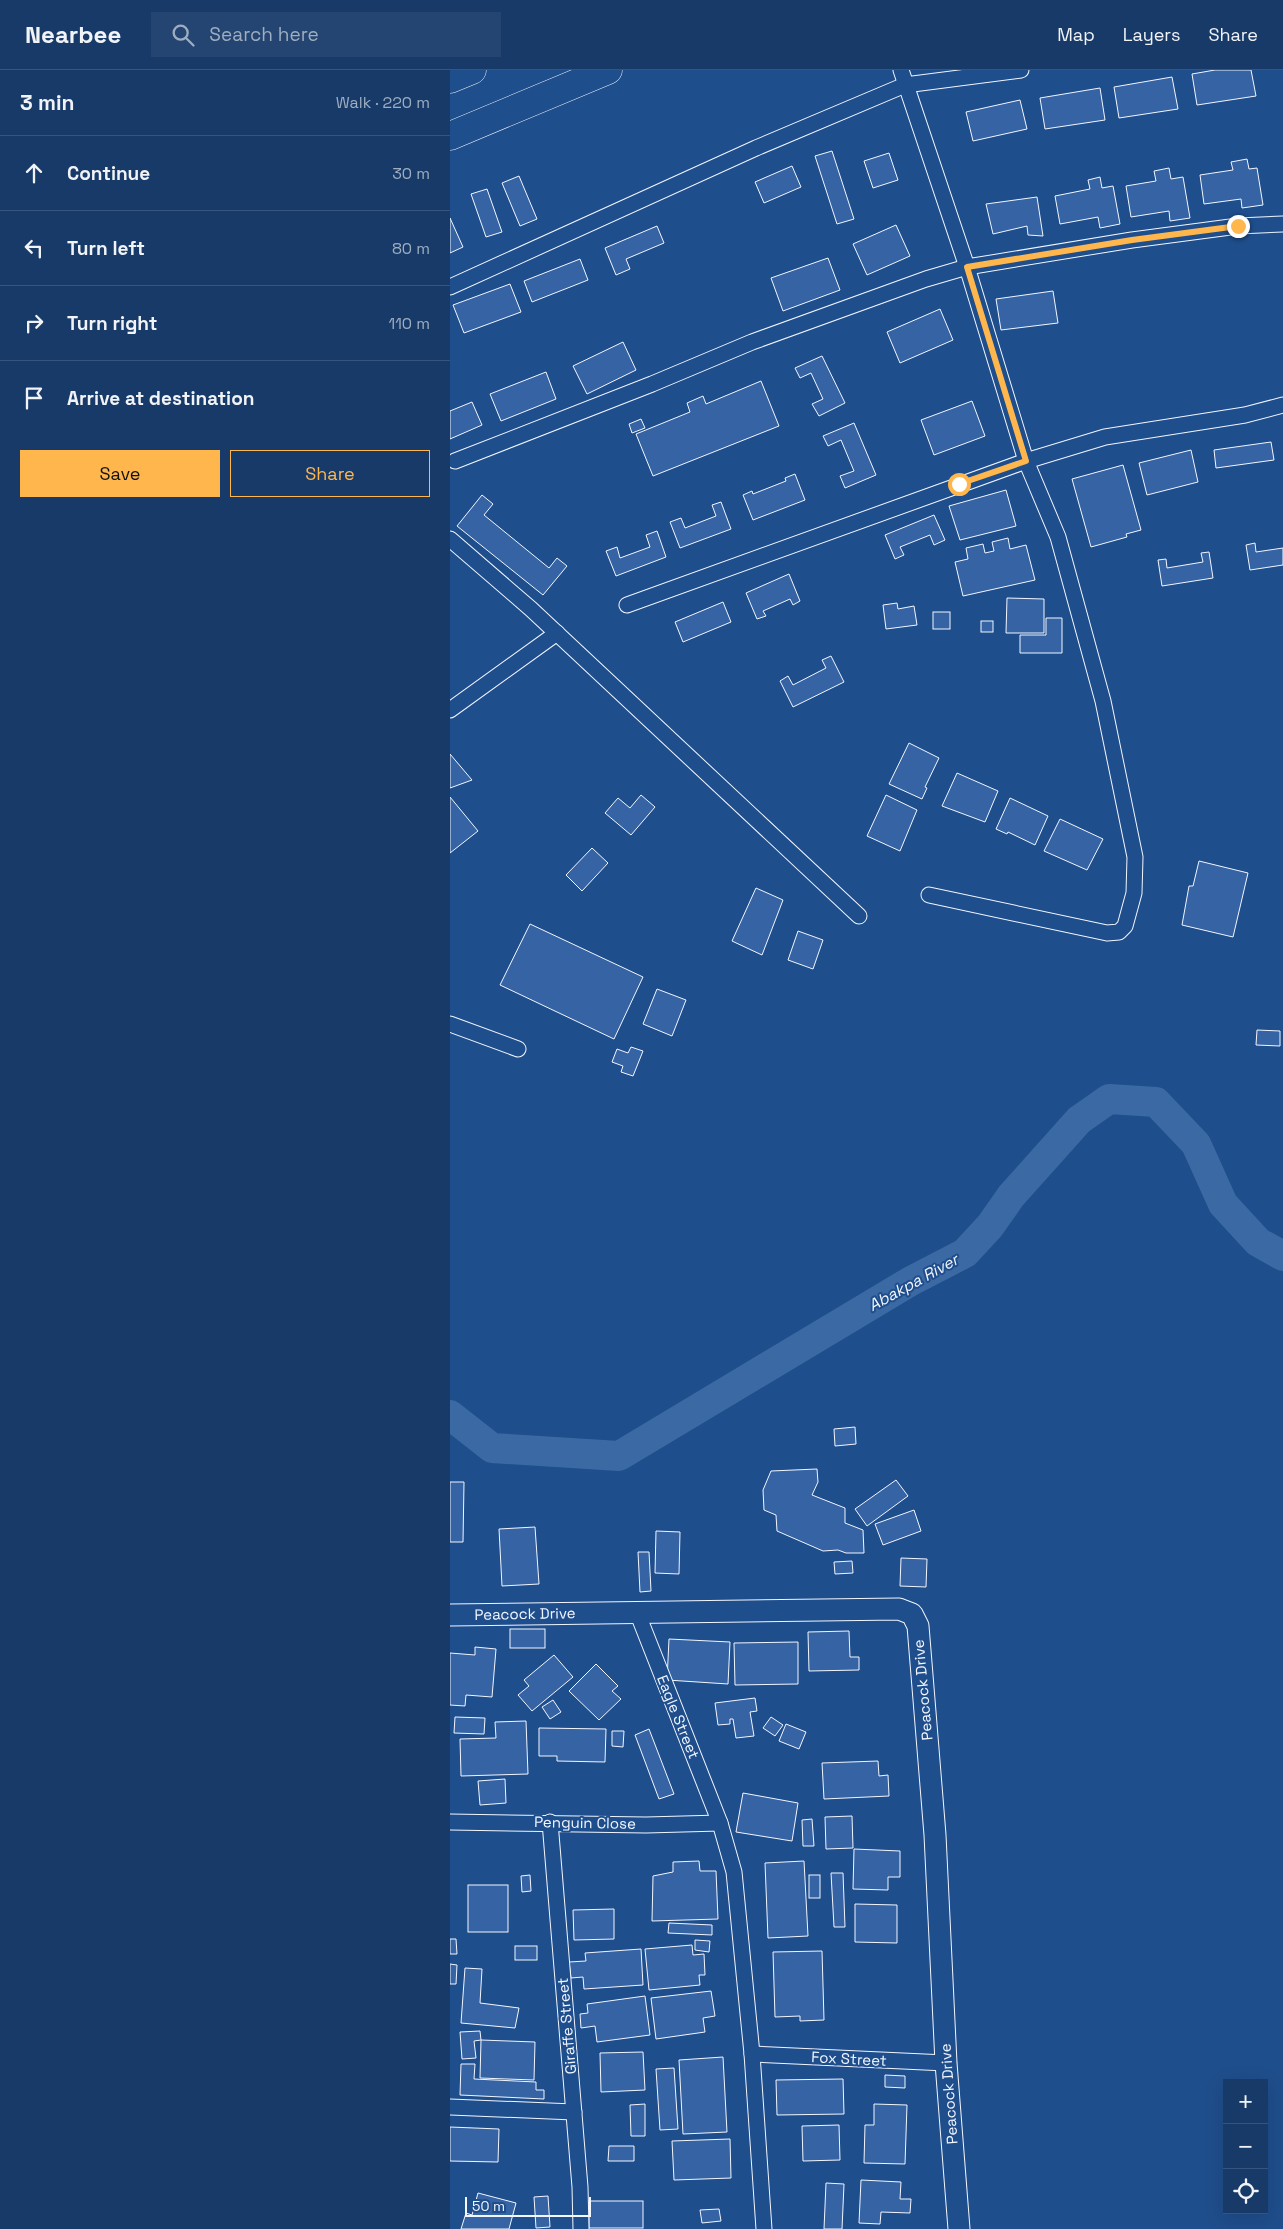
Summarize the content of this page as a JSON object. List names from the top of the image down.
{
  "streets": {
    "street": [
      "Peacock Drive",
      "Eagle Street",
      "Penguin Close",
      "Giraffe Street",
      "Fox Street"
    ]
  },
  "crossings": [
    ["Peacock Drive", "Eagle Street"],
    ["Peacock Drive", "Fox Street"],
    ["Eagle Street", "Penguin Close"],
    ["Eagle Street", "Fox Street"],
    ["Penguin Close", "Giraffe Street"]
  ],
  "water": ["Abakpa River"],
  "scale_bar": "50 m",
  "page": {
    "header": "Nearbee",
    "search": "Search here",
    "nav": ["Map", "Layers", "Share"],
    "heading": ["3 min", "Walk · 220 m"],
    "list": [
      ["Continue", "30 m"],
      ["Turn left", "80 m"],
      ["Turn right", "110 m"],
      "Arrive at destination"
    ],
    "buttons": ["Save", "Share"],
    "map_buttons": ["+", "−"],
    "scale": "50 m"
  }
}
